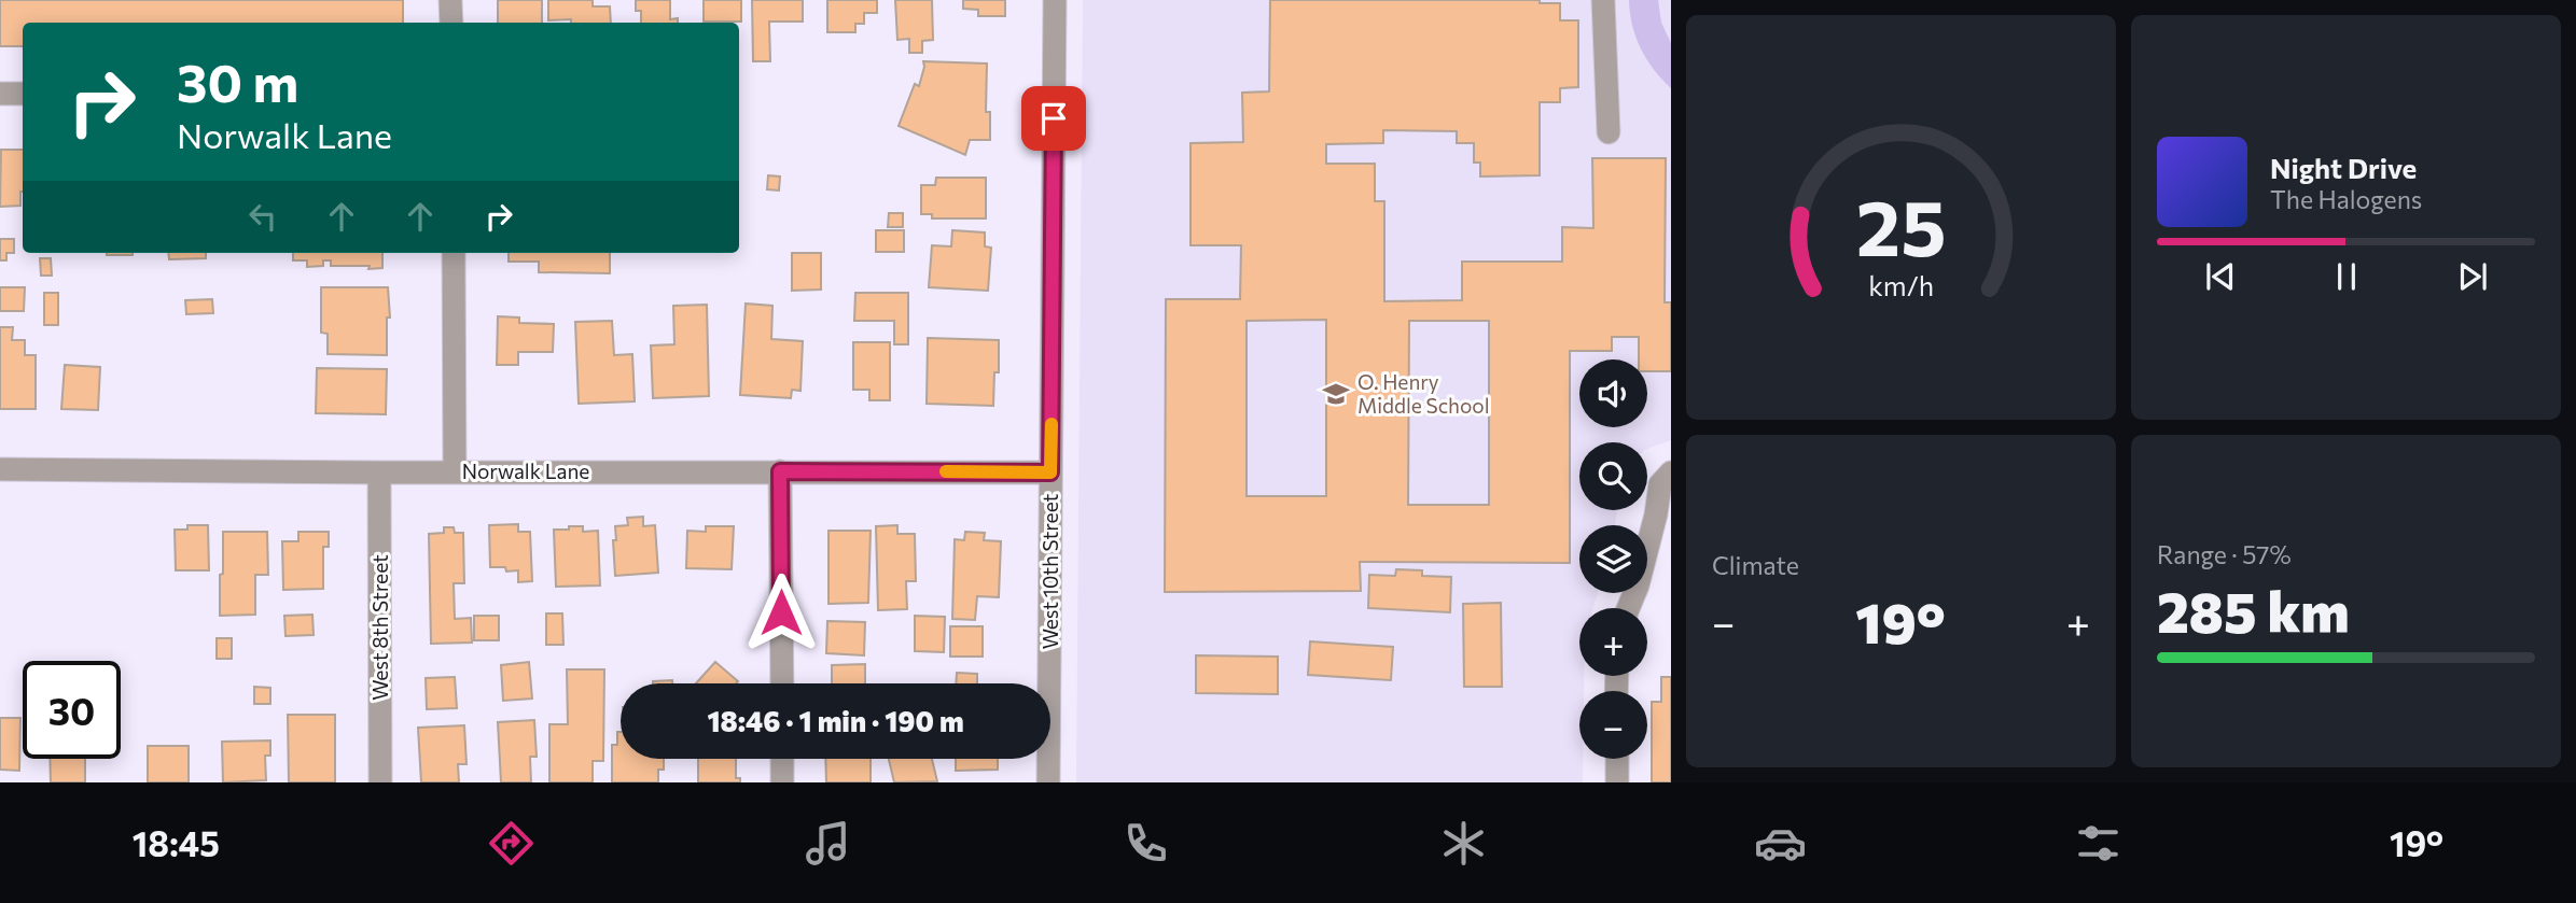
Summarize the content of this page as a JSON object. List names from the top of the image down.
{
  "streets": {
    "street": ["Norwalk Lane", "West 10th Street", "West 8th Street"]
  },
  "crossings": [
    ["Norwalk Lane", "West 10th Street"],
    ["Norwalk Lane", "West 8th Street"]
  ],
  "places": {
    "school or university": ["O. Henry Middle School"]
  },
  "page": {
    "turn": ["30 m", "Norwalk Lane"],
    "song": ["Night Drive", "The Halogens"],
    "map_buttons": ["+", "−"],
    "tile": [
      "Climate",
      ["Range · 57%", "285 km"]
    ],
    "heat": ["−", "19°", "+"],
    "limit": "30",
    "trip": "18:46 · 1 min · 190 m",
    "tabs": ["18:45", "19°"],
    "gauge": ["25", "km/h"]
  }
}
